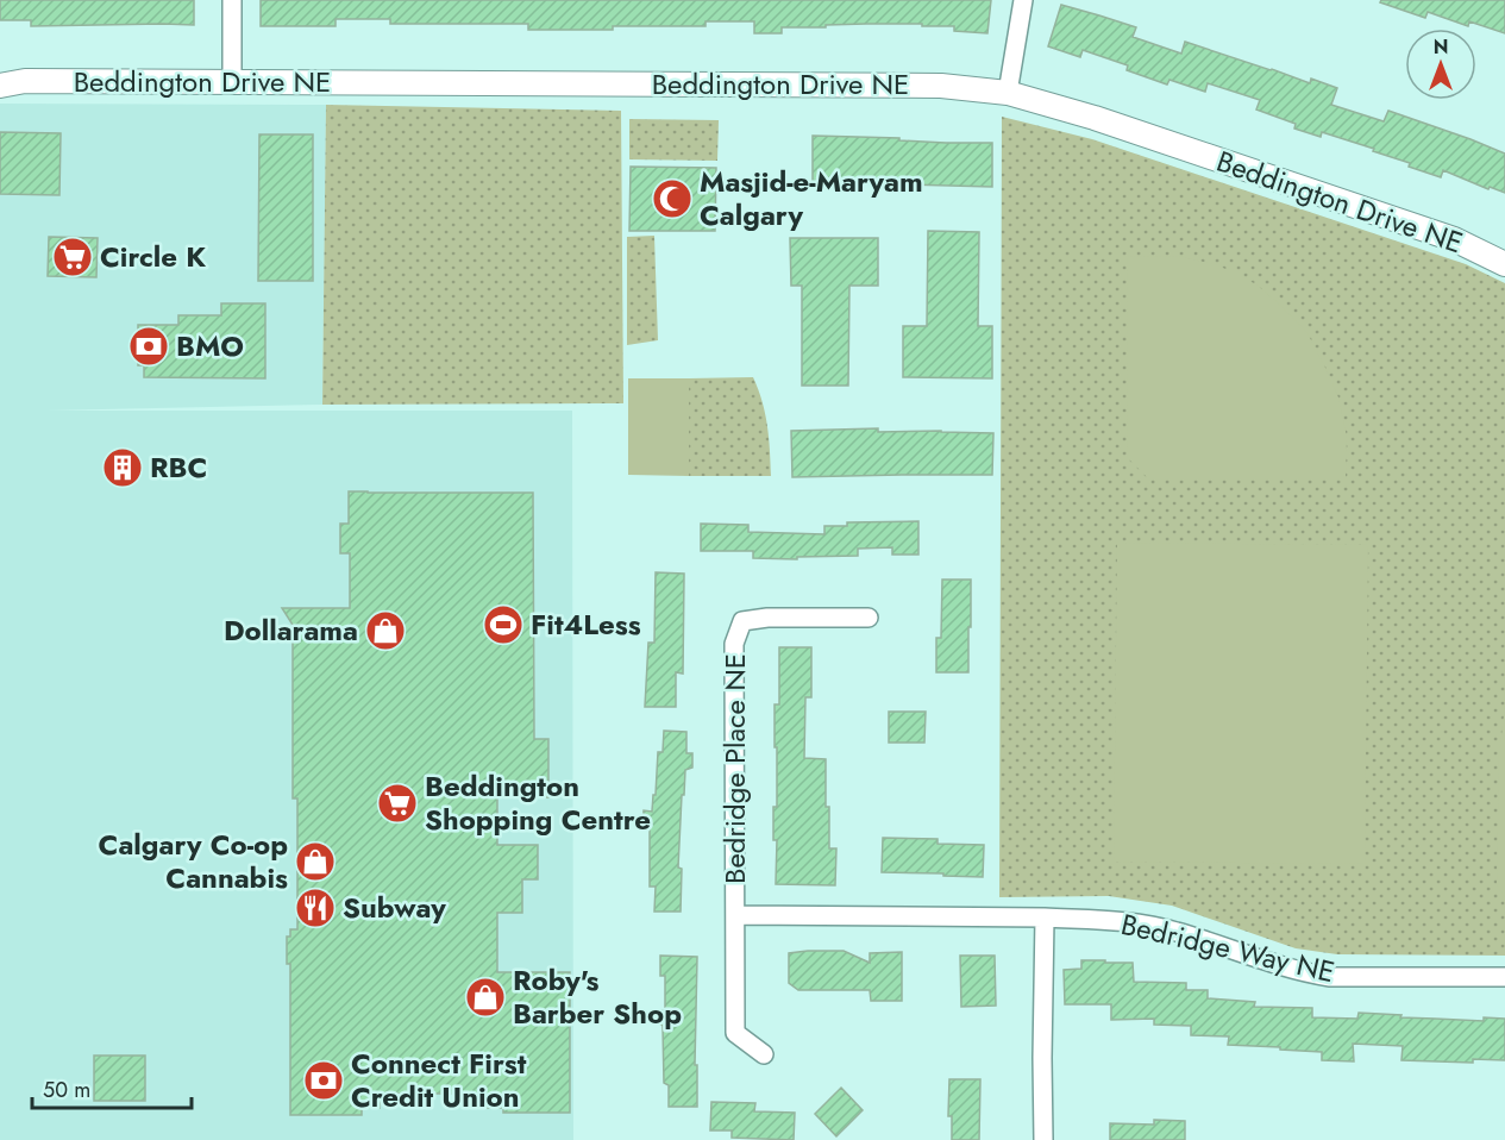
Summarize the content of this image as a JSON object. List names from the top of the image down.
{
  "streets": {
    "street": ["Beddington Drive NE", "Bedridge Place NE", "Bedridge Way NE"]
  },
  "crossings": [
    ["Bedridge Place NE", "Bedridge Way NE"]
  ],
  "places": {
    "mosque": ["Masjid-e-Maryam Calgary"],
    "supermarket": ["Circle K", "Beddington Shopping Centre"],
    "bank": ["BMO", "Connect First Credit Union"],
    "building": ["RBC"],
    "sports": ["Fit4Less"],
    "shop": ["Dollarama", "Calgary Co-op Cannabis", "Roby's Barber Shop"],
    "restaurant": ["Subway"]
  },
  "scale_bar": "50 m",
  "north": "top"
}
